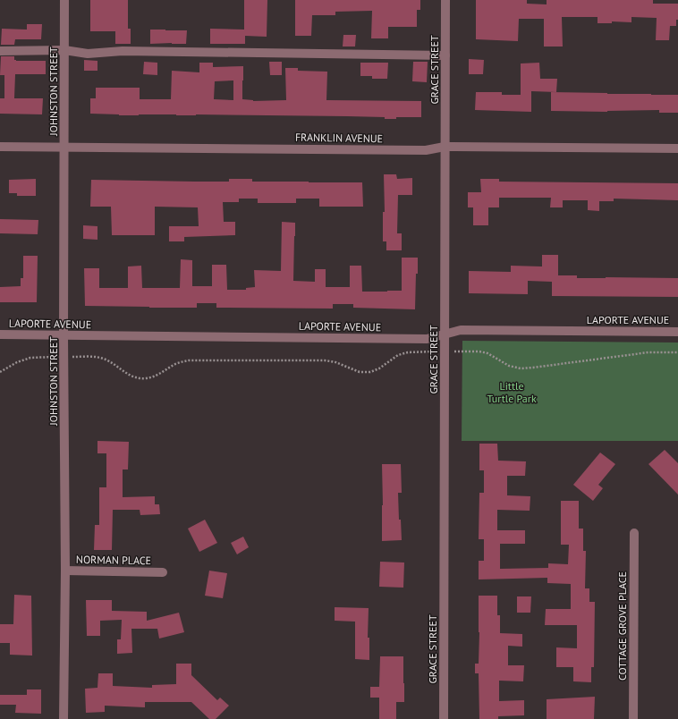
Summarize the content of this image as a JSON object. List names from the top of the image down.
{
  "streets": {
    "street": [
      "GRACE STREET",
      "JOHNSTON STREET",
      "FRANKLIN AVENUE",
      "LAPORTE AVENUE",
      "NORMAN PLACE",
      "COTTAGE GROVE PLACE"
    ]
  },
  "crossings": [
    ["GRACE STREET", "FRANKLIN AVENUE"],
    ["GRACE STREET", "LAPORTE AVENUE"],
    ["JOHNSTON STREET", "FRANKLIN AVENUE"],
    ["JOHNSTON STREET", "LAPORTE AVENUE"],
    ["JOHNSTON STREET", "NORMAN PLACE"]
  ],
  "parks": ["Little Turtle Park"]
}
